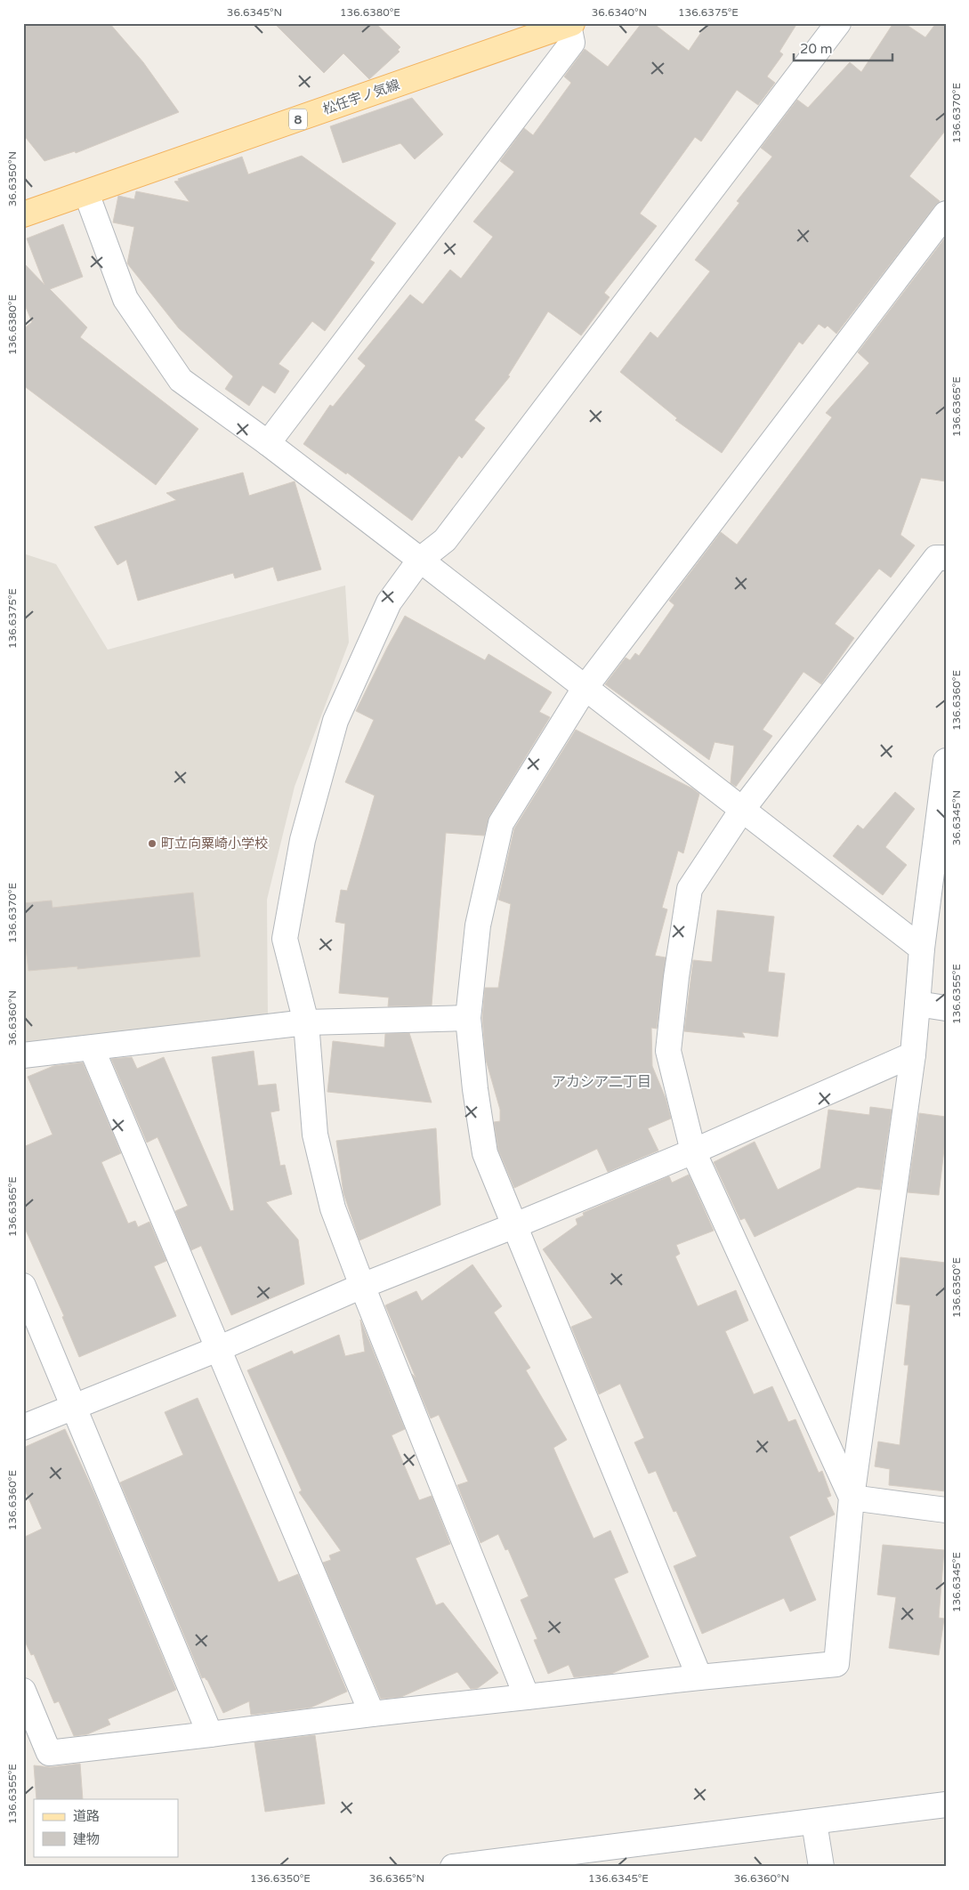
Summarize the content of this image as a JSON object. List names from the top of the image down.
{
  "streets": {
    "main road": ["松任宇ノ気線", "8"]
  },
  "districts": ["アカシア二丁目"],
  "places": ["町立向粟崎小学校"],
  "legend": ["道路", "建物"],
  "scale_bar": "20 m",
  "coordinates": [
    "36.6345°N",
    "136.6380°E",
    "36.6340°N",
    "136.6375°E",
    "136.6370°E",
    "36.6350°N",
    "136.6365°E",
    "136.6360°E",
    "136.6355°E",
    "36.6360°N",
    "136.6350°E",
    "136.6345°E",
    "36.6365°N"
  ]
}
